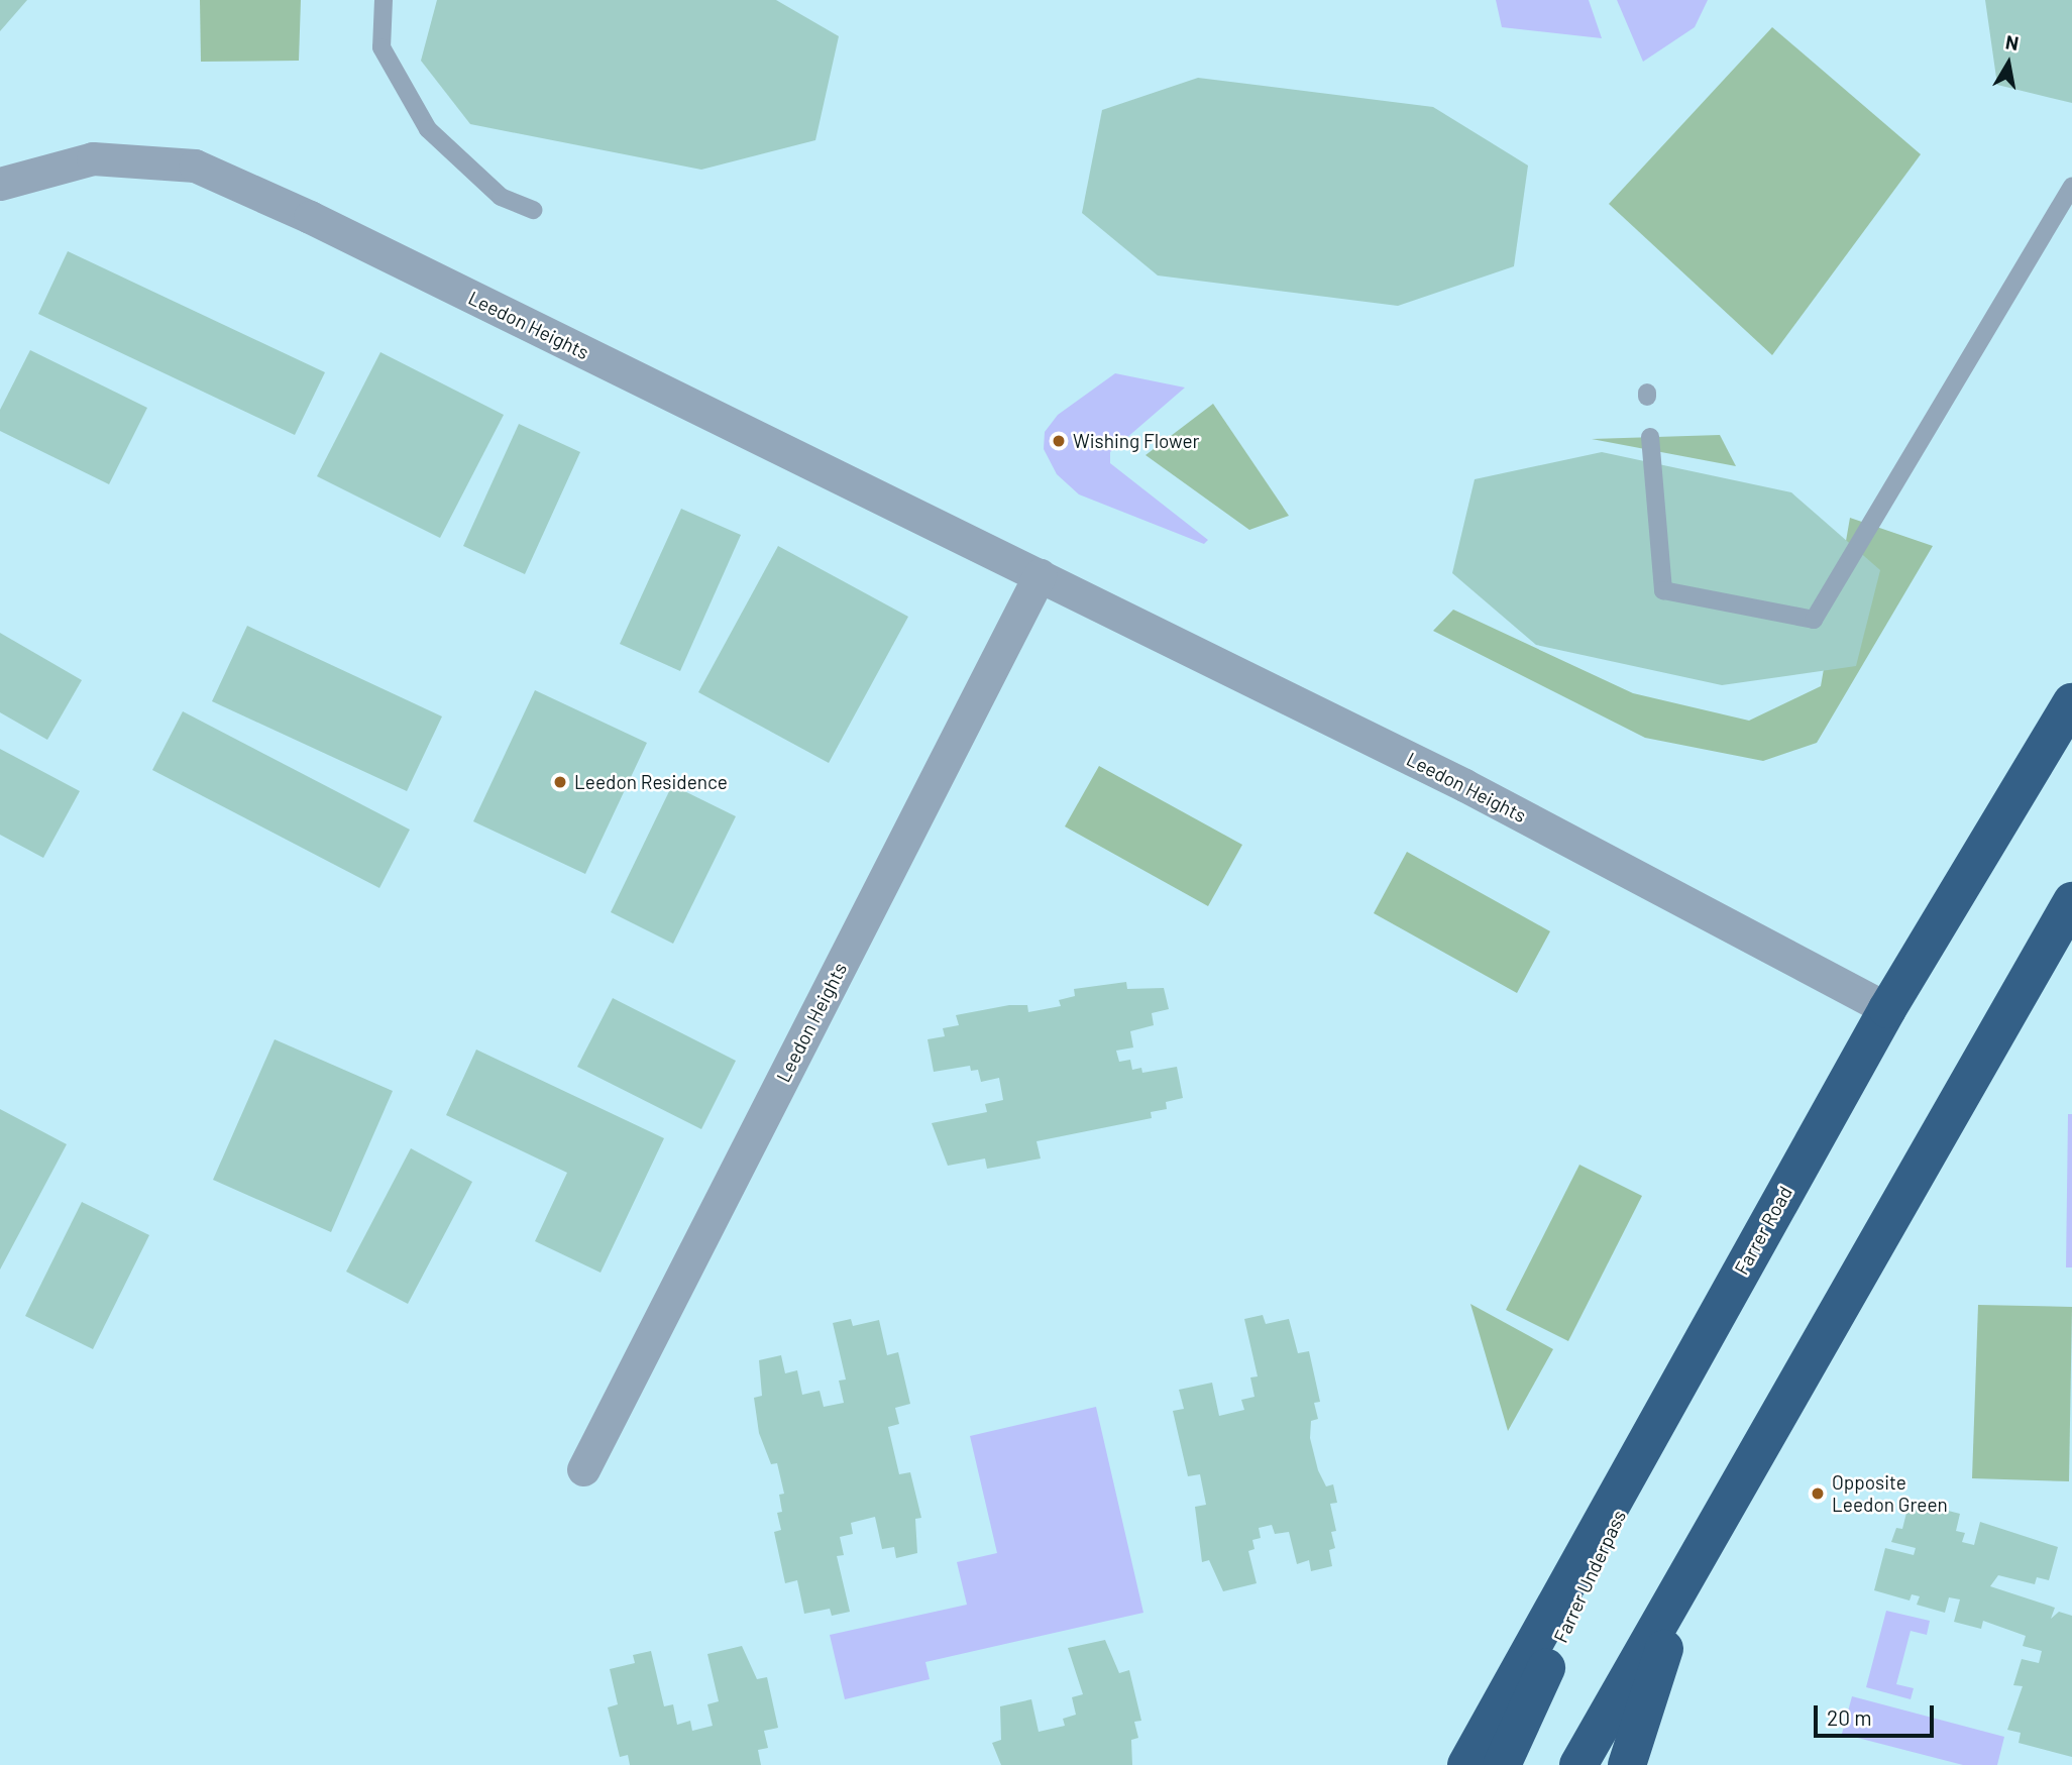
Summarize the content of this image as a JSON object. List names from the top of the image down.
{
  "streets": {
    "highway": ["Farrer Road", "Farrer Underpass"],
    "street": ["Leedon Heights"]
  },
  "crossings": [
    ["Leedon Heights", "Farrer Road"],
    ["Farrer Road", "Farrer Underpass"]
  ],
  "places": ["Wishing Flower", "Leedon Residence", "Opposite Leedon Green"],
  "scale_bar": "20 m",
  "north": "top"
}
